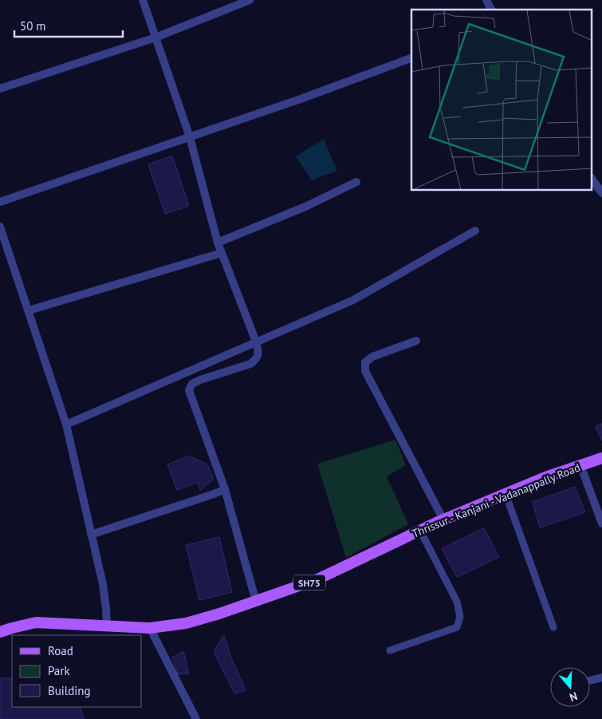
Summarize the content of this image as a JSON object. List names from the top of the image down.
{
  "streets": {
    "main road": ["Thrissur - Kanjani - Vadanappally Road", "SH75"]
  },
  "legend": ["Road", "Park", "Building"],
  "scale_bar": "50 m",
  "north": "bottom"
}
